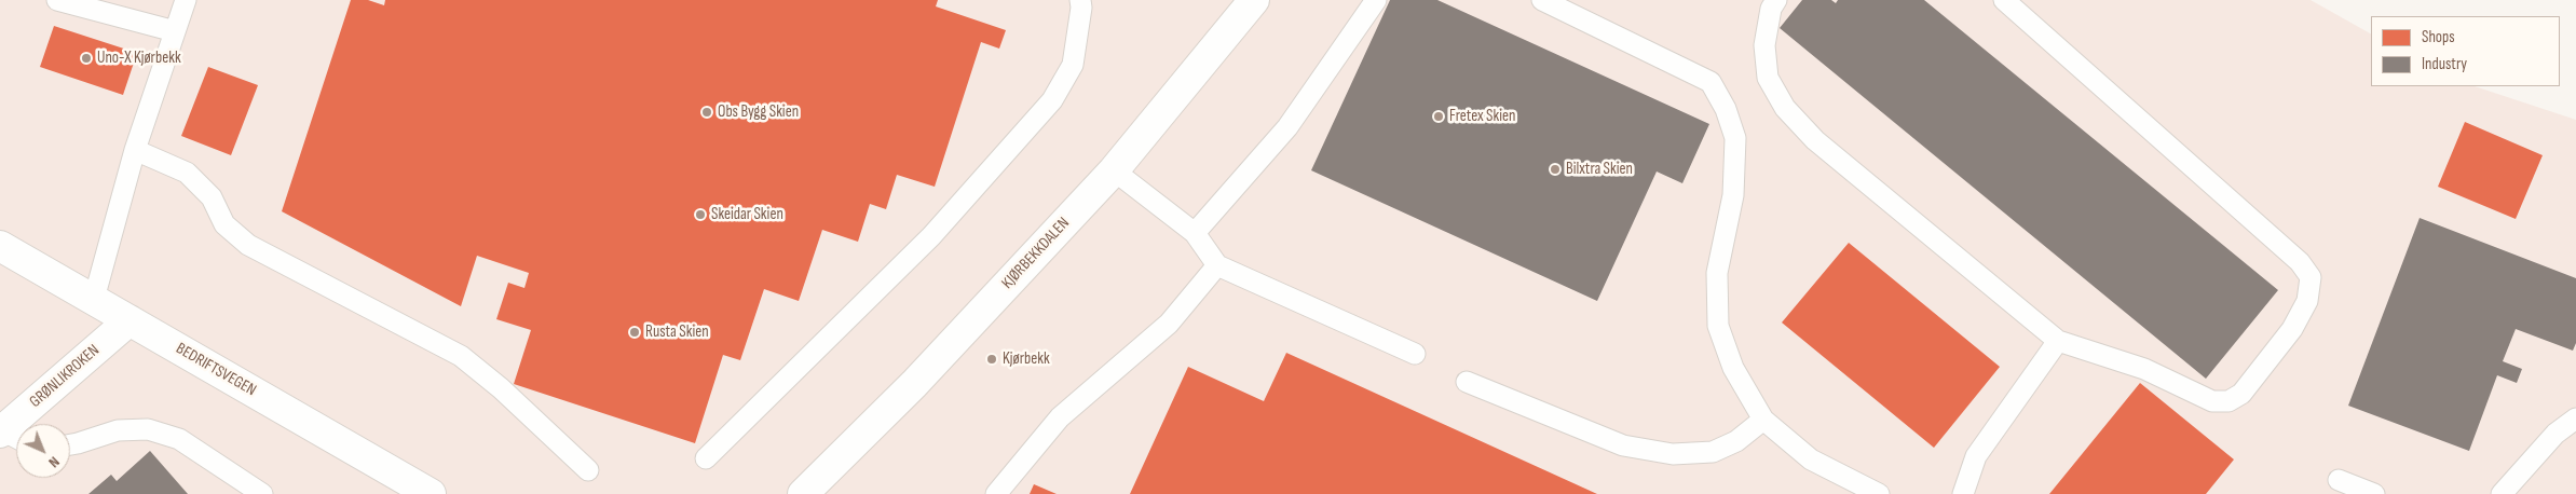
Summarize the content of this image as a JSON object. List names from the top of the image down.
{
  "streets": {
    "street": ["KJØRBEKKDALEN", "BEDRIFTSVEGEN", "GRØNLIKROKEN"]
  },
  "crossings": [
    ["BEDRIFTSVEGEN", "GRØNLIKROKEN"]
  ],
  "places": [
    "Uno-X Kjørbekk",
    "Obs Bygg Skien",
    "Fretex Skien",
    "Bilxtra Skien",
    "Skeidar Skien",
    "Rusta Skien",
    "Kjørbekk"
  ],
  "legend": ["Shops", "Industry"],
  "north": "bottom right"
}
